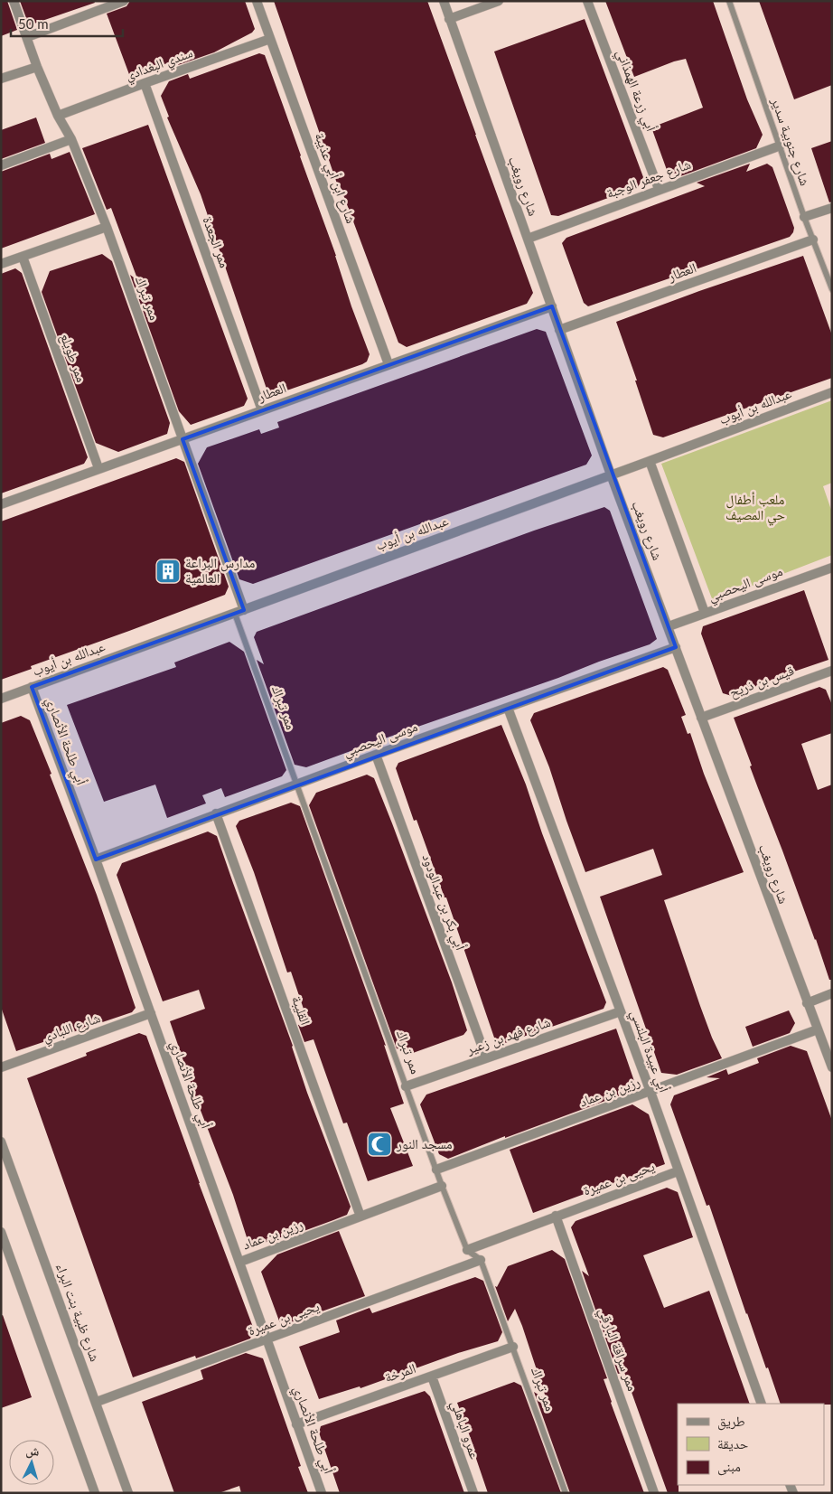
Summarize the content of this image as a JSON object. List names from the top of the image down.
{
  "streets": {
    "street": [
      "سندي البغدادي",
      "أبي زرعة الهمذاني",
      "شارع ابن أبي عذيبة",
      "شارع جعفر الوجبة",
      "شارع رويغب",
      "ممر الجعدة",
      "العطار",
      "ممر تبراك",
      "ممر طويلع",
      "عبدالله بن أيوب",
      "موسى اليحصبي",
      "قيس بن ذريح",
      "أبي طلحة الأنصاري",
      "أبي بكر بن عبدالودود",
      "القليبة",
      "شارع اللبادي",
      "شارع فهد بن زعير",
      "أبي عبيدة البلنسي",
      "رزين بن عماد",
      "يحيى بن عميرة",
      "شارع ظبية بنت البراء",
      "ممر سراقة البارقي",
      "المرخة",
      "عمرو الباهلي"
    ],
    "lane": ["شارع جنوبية سدير"]
  },
  "crossings": [
    ["سندي البغدادي", "شارع ابن أبي عذيبة"],
    ["سندي البغدادي", "ممر الجعدة"],
    ["سندي البغدادي", "ممر تبراك"],
    ["أبي زرعة الهمذاني", "شارع جعفر الوجبة"],
    ["شارع جنوبية سدير", "شارع جعفر الوجبة"],
    ["شارع جنوبية سدير", "العطار"],
    ["شارع ابن أبي عذيبة", "العطار"],
    ["شارع جعفر الوجبة", "شارع رويغب"],
    ["شارع رويغب", "العطار"],
    ["شارع رويغب", "عبدالله بن أيوب"],
    ["شارع رويغب", "موسى اليحصبي"],
    ["شارع رويغب", "قيس بن ذريح"],
    ["شارع رويغب", "رزين بن عماد"],
    ["ممر الجعدة", "العطار"],
    ["العطار", "ممر تبراك"],
    ["العطار", "ممر طويلع"],
    ["ممر تبراك", "عبدالله بن أيوب"],
    ["ممر تبراك", "موسى اليحصبي"],
    ["ممر تبراك", "شارع فهد بن زعير"],
    ["ممر تبراك", "رزين بن عماد"],
    ["ممر تبراك", "يحيى بن عميرة"],
    ["ممر تبراك", "المرخة"],
    ["عبدالله بن أيوب", "أبي طلحة الأنصاري"],
    ["موسى اليحصبي", "أبي طلحة الأنصاري"],
    ["موسى اليحصبي", "أبي بكر بن عبدالودود"],
    ["موسى اليحصبي", "القليبة"],
    ["موسى اليحصبي", "أبي عبيدة البلنسي"],
    ["أبي طلحة الأنصاري", "شارع اللبادي"],
    ["أبي طلحة الأنصاري", "رزين بن عماد"],
    ["أبي طلحة الأنصاري", "يحيى بن عميرة"],
    ["أبي طلحة الأنصاري", "المرخة"],
    ["أبي بكر بن عبدالودود", "شارع فهد بن زعير"],
    ["القليبة", "رزين بن عماد"],
    ["شارع فهد بن زعير", "أبي عبيدة البلنسي"],
    ["أبي عبيدة البلنسي", "رزين بن عماد"],
    ["أبي عبيدة البلنسي", "يحيى بن عميرة"],
    ["يحيى بن عميرة", "شارع ظبية بنت البراء"],
    ["يحيى بن عميرة", "ممر سراقة البارقي"],
    ["المرخة", "عمرو الباهلي"]
  ],
  "parks": ["ملعب أطفال حي المصيف"],
  "places": {
    "building": ["مدارس البراعة العالمية"],
    "mosque": ["مسجد النور"]
  },
  "legend": ["طريق", "حديقة", "مبنى"],
  "scale_bar": "50 m",
  "north": "top"
}
